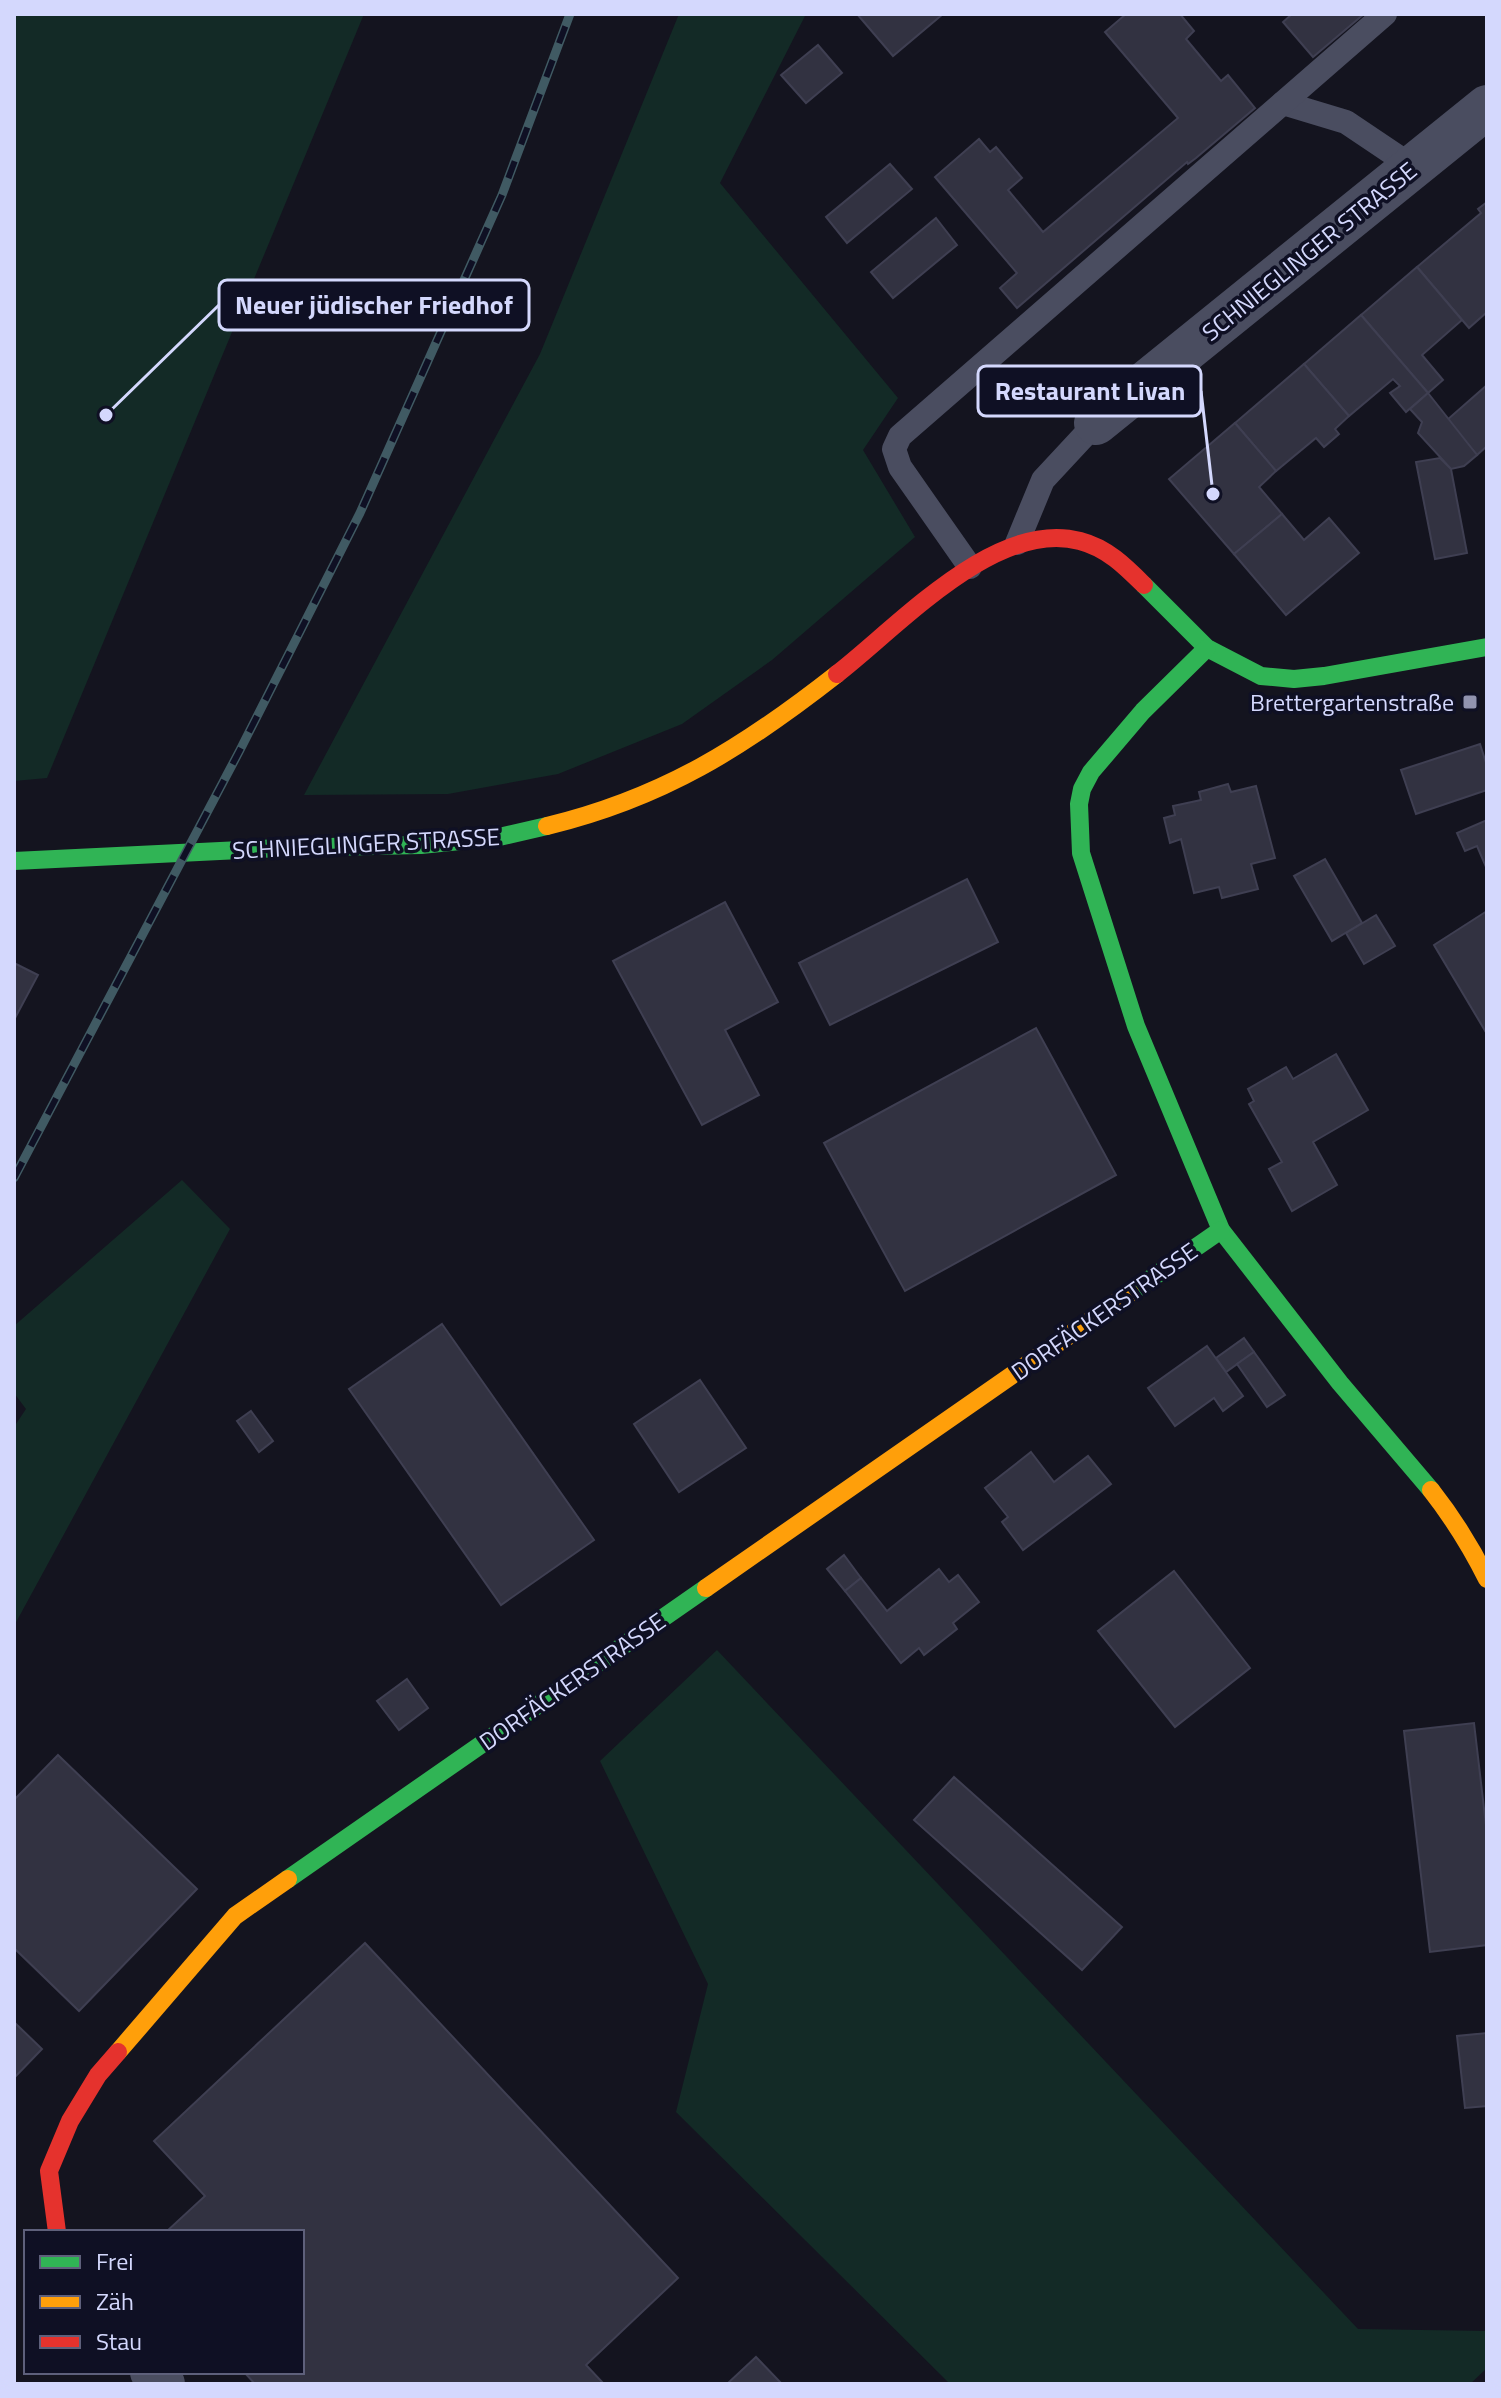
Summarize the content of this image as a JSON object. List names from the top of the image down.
{
  "streets": {
    "street": ["SCHNIEGLINGER STRASSE", "DORFÄCKERSTRASSE"]
  },
  "crossings": [
    ["SCHNIEGLINGER STRASSE", "DORFÄCKERSTRASSE"]
  ],
  "places": {
    "other": ["Neuer jüdischer Friedhof", "Restaurant Livan"],
    "transit": ["Brettergartenstraße"]
  },
  "legend": ["Frei", "Zäh", "Stau"]
}
